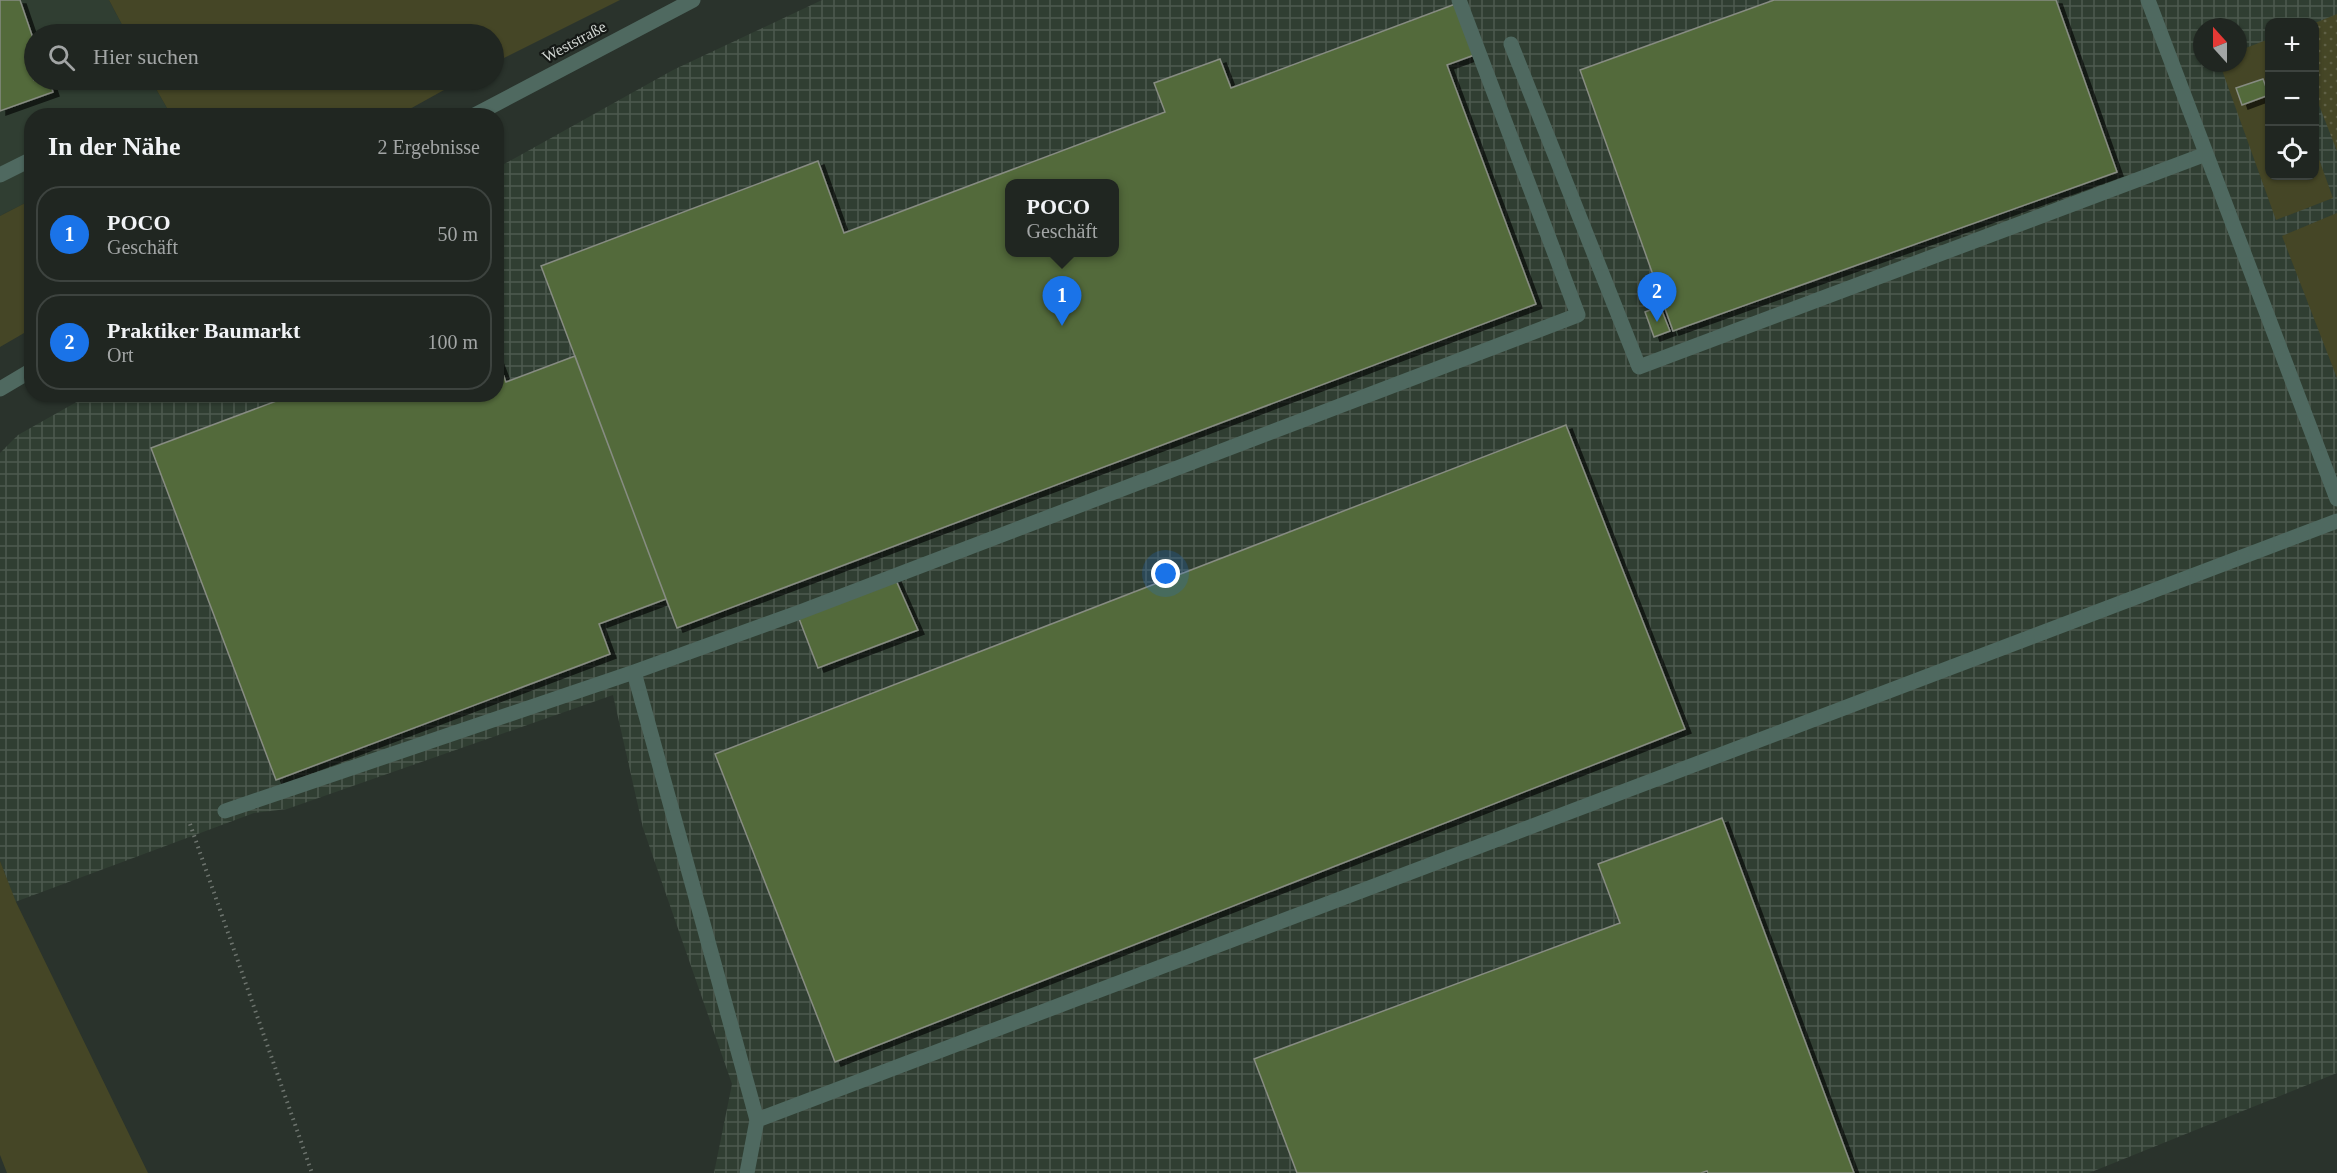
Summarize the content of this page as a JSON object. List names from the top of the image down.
{
  "streets": {
    "street": ["Weststraße"]
  },
  "north": "top",
  "page": {
    "map_buttons": ["+", "−"],
    "search": "Hier suchen",
    "heading": ["In der Nähe", "2 Ergebnisse"],
    "popup": ["POCO", "Geschäft"],
    "list": [
      {
        "mark": "1",
        "name": "POCO",
        "note": "Geschäft",
        "value": "50 m"
      },
      {
        "mark": "2",
        "name": "Praktiker Baumarkt",
        "note": "Ort",
        "value": "100 m"
      }
    ],
    "pins": ["2", "1"]
  }
}
